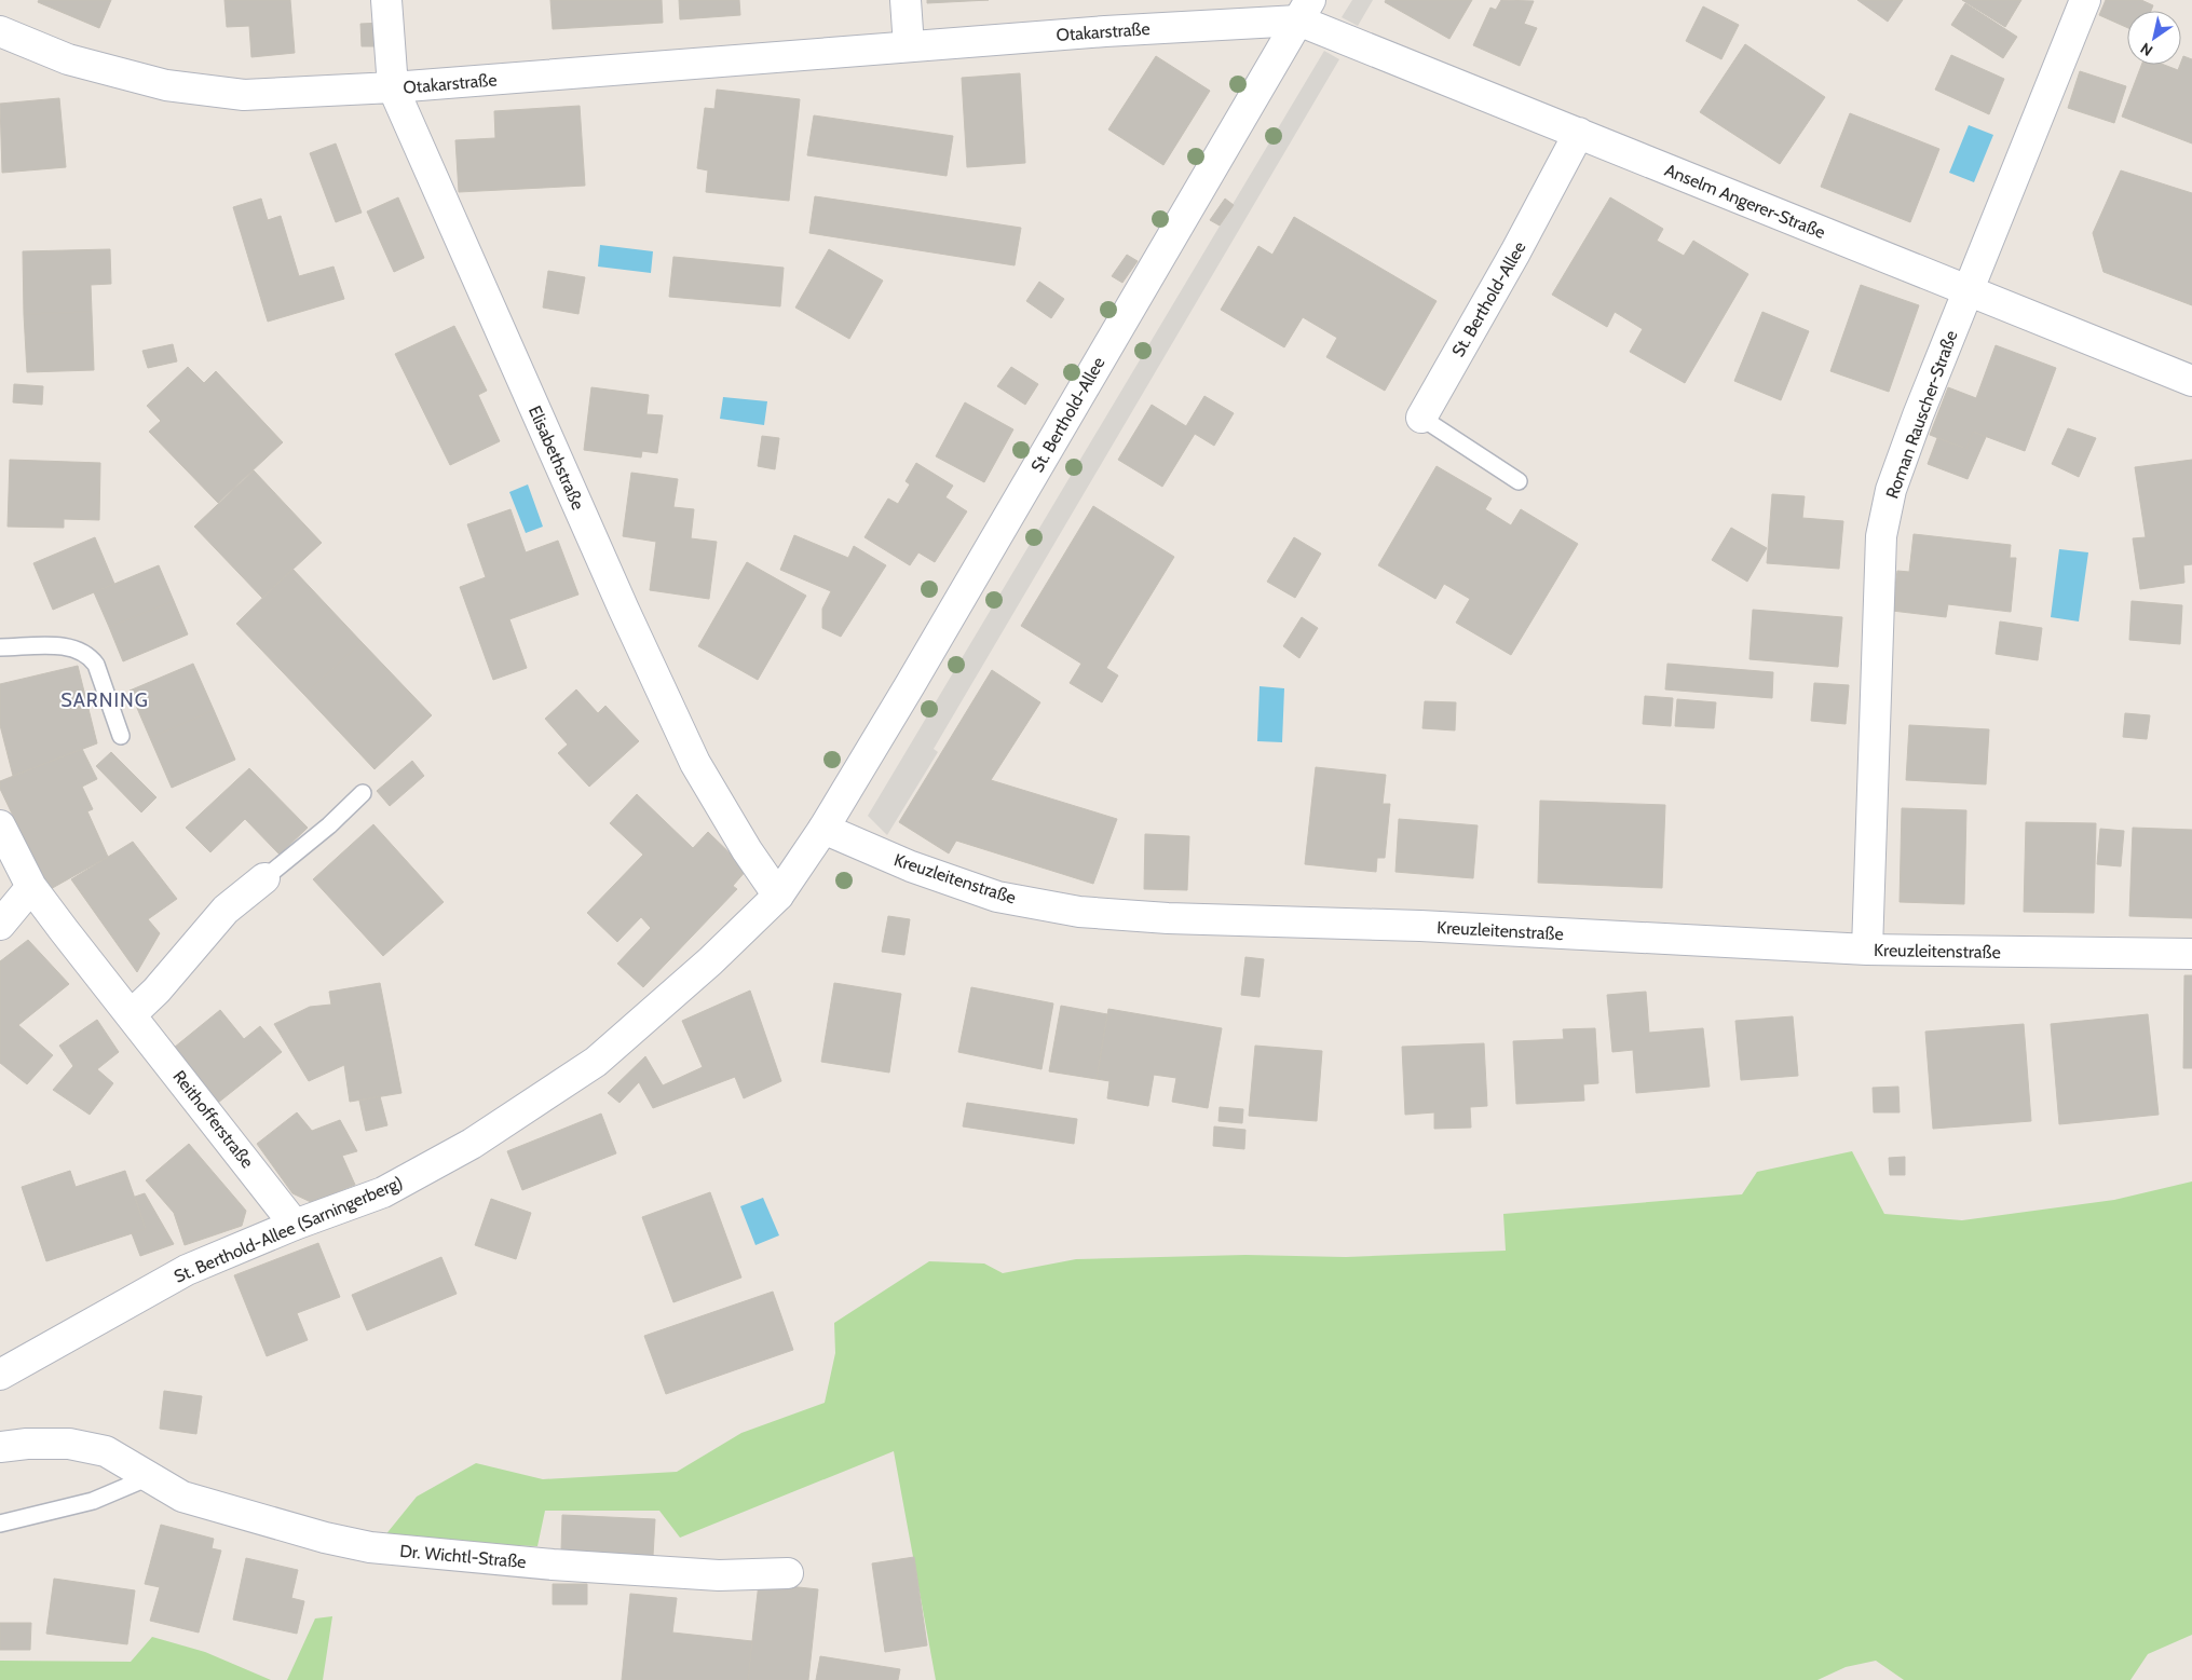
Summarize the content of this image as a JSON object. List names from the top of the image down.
{
  "streets": {
    "street": [
      "Otakarstraße",
      "Anselm Angerer-Straße",
      "St. Berthold-Allee",
      "Roman Rauscher-Straße",
      "Elisabethstraße",
      "Kreuzleitenstraße",
      "Reithofferstraße",
      "St. Berthold-Allee (Sarningerberg)",
      "Dr. Wichtl-Straße"
    ]
  },
  "crossings": [
    ["Otakarstraße", "Anselm Angerer-Straße"],
    ["Otakarstraße", "St. Berthold-Allee"],
    ["Otakarstraße", "Elisabethstraße"],
    ["Anselm Angerer-Straße", "St. Berthold-Allee"],
    ["Anselm Angerer-Straße", "Roman Rauscher-Straße"],
    ["St. Berthold-Allee", "Kreuzleitenstraße"],
    ["St. Berthold-Allee", "St. Berthold-Allee (Sarningerberg)"],
    ["Roman Rauscher-Straße", "Kreuzleitenstraße"],
    ["Elisabethstraße", "St. Berthold-Allee (Sarningerberg)"],
    ["Kreuzleitenstraße", "St. Berthold-Allee (Sarningerberg)"],
    ["Reithofferstraße", "St. Berthold-Allee (Sarningerberg)"]
  ],
  "districts": ["SARNING"],
  "north": "bottom left"
}
